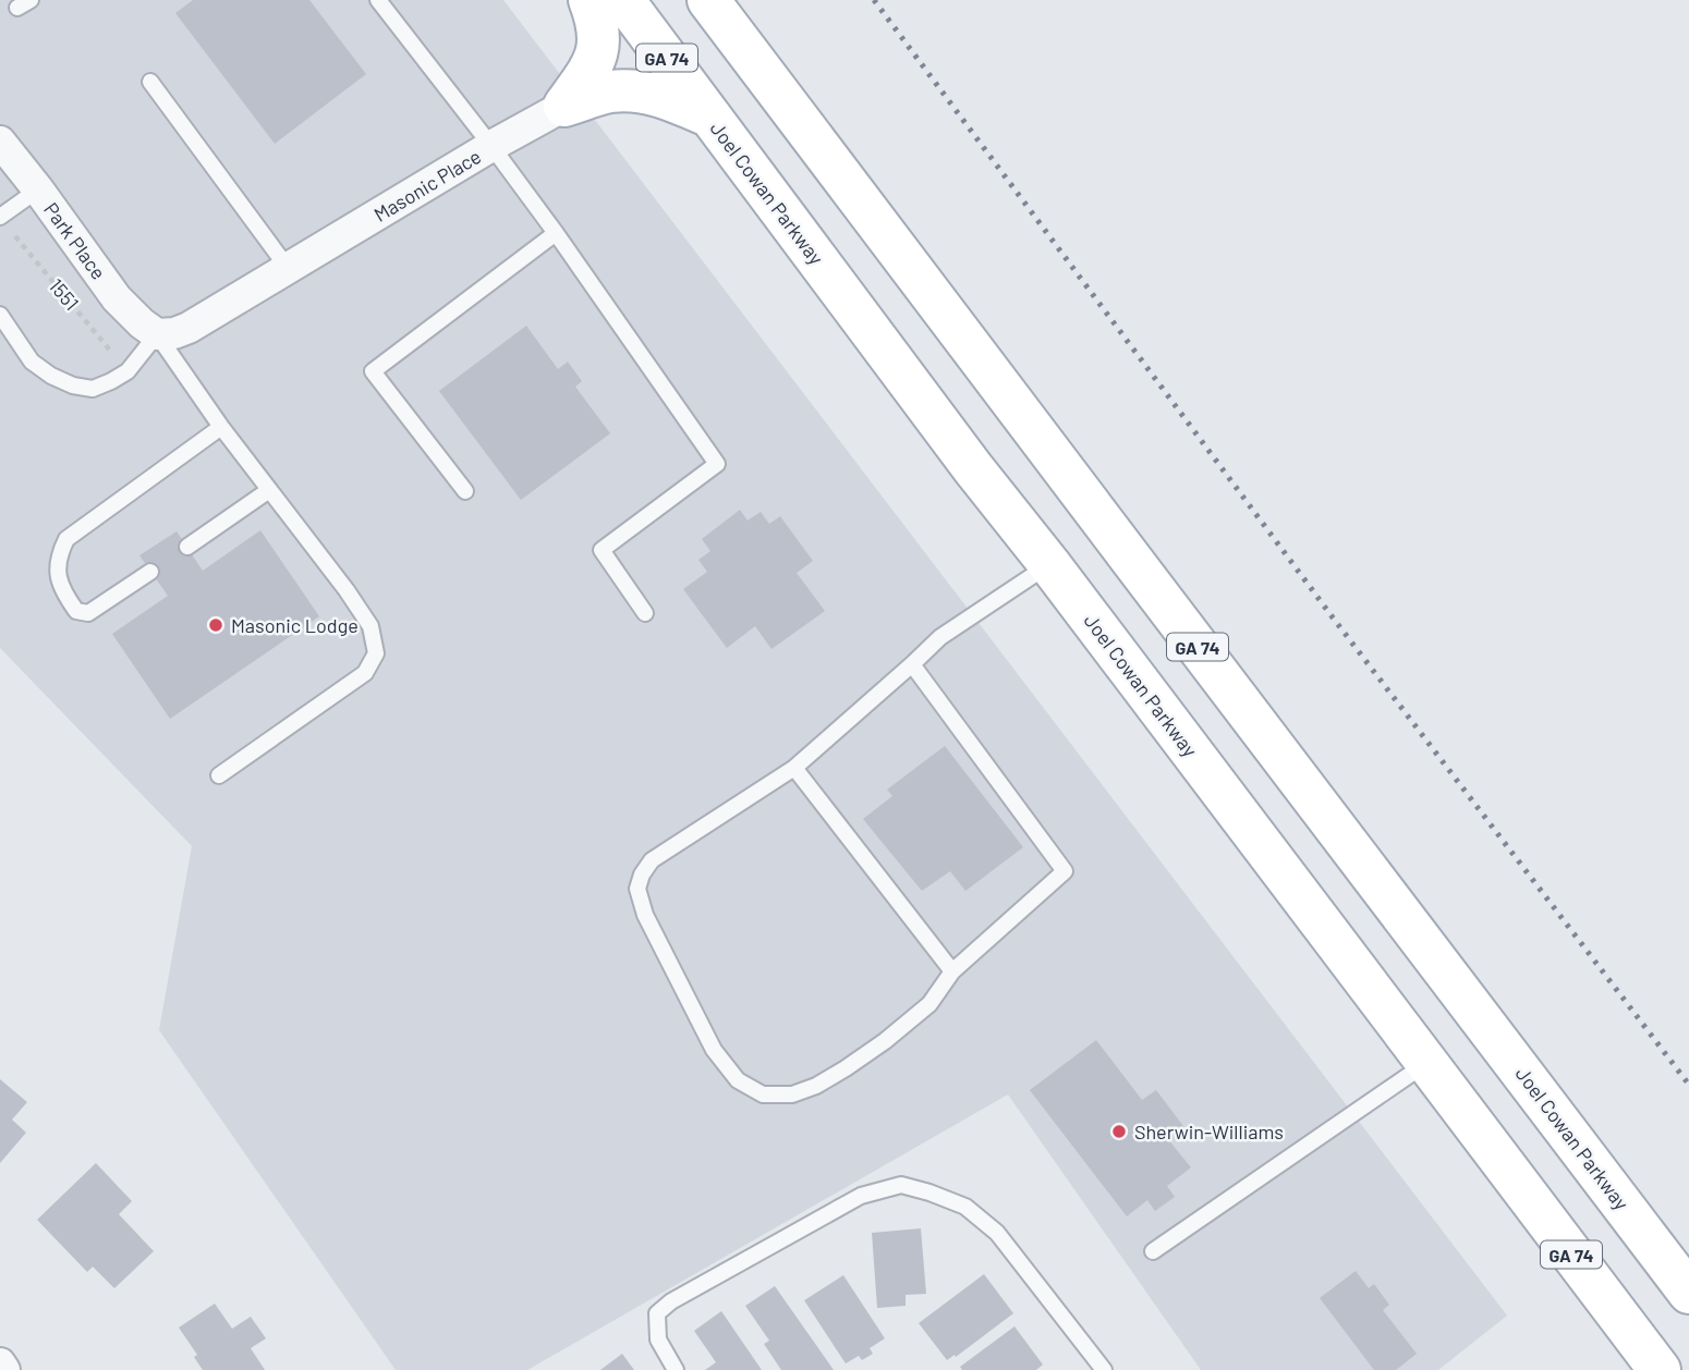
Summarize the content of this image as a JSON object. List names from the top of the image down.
{
  "streets": {
    "main road": ["GA 74", "Masonic Place", "Joel Cowan Parkway"],
    "street": ["Park Place"],
    "path": ["1551"]
  },
  "crossings": [
    ["Masonic Place", "Joel Cowan Parkway"],
    ["Masonic Place", "Park Place"]
  ],
  "places": ["Masonic Lodge", "Sherwin-Williams"]
}
